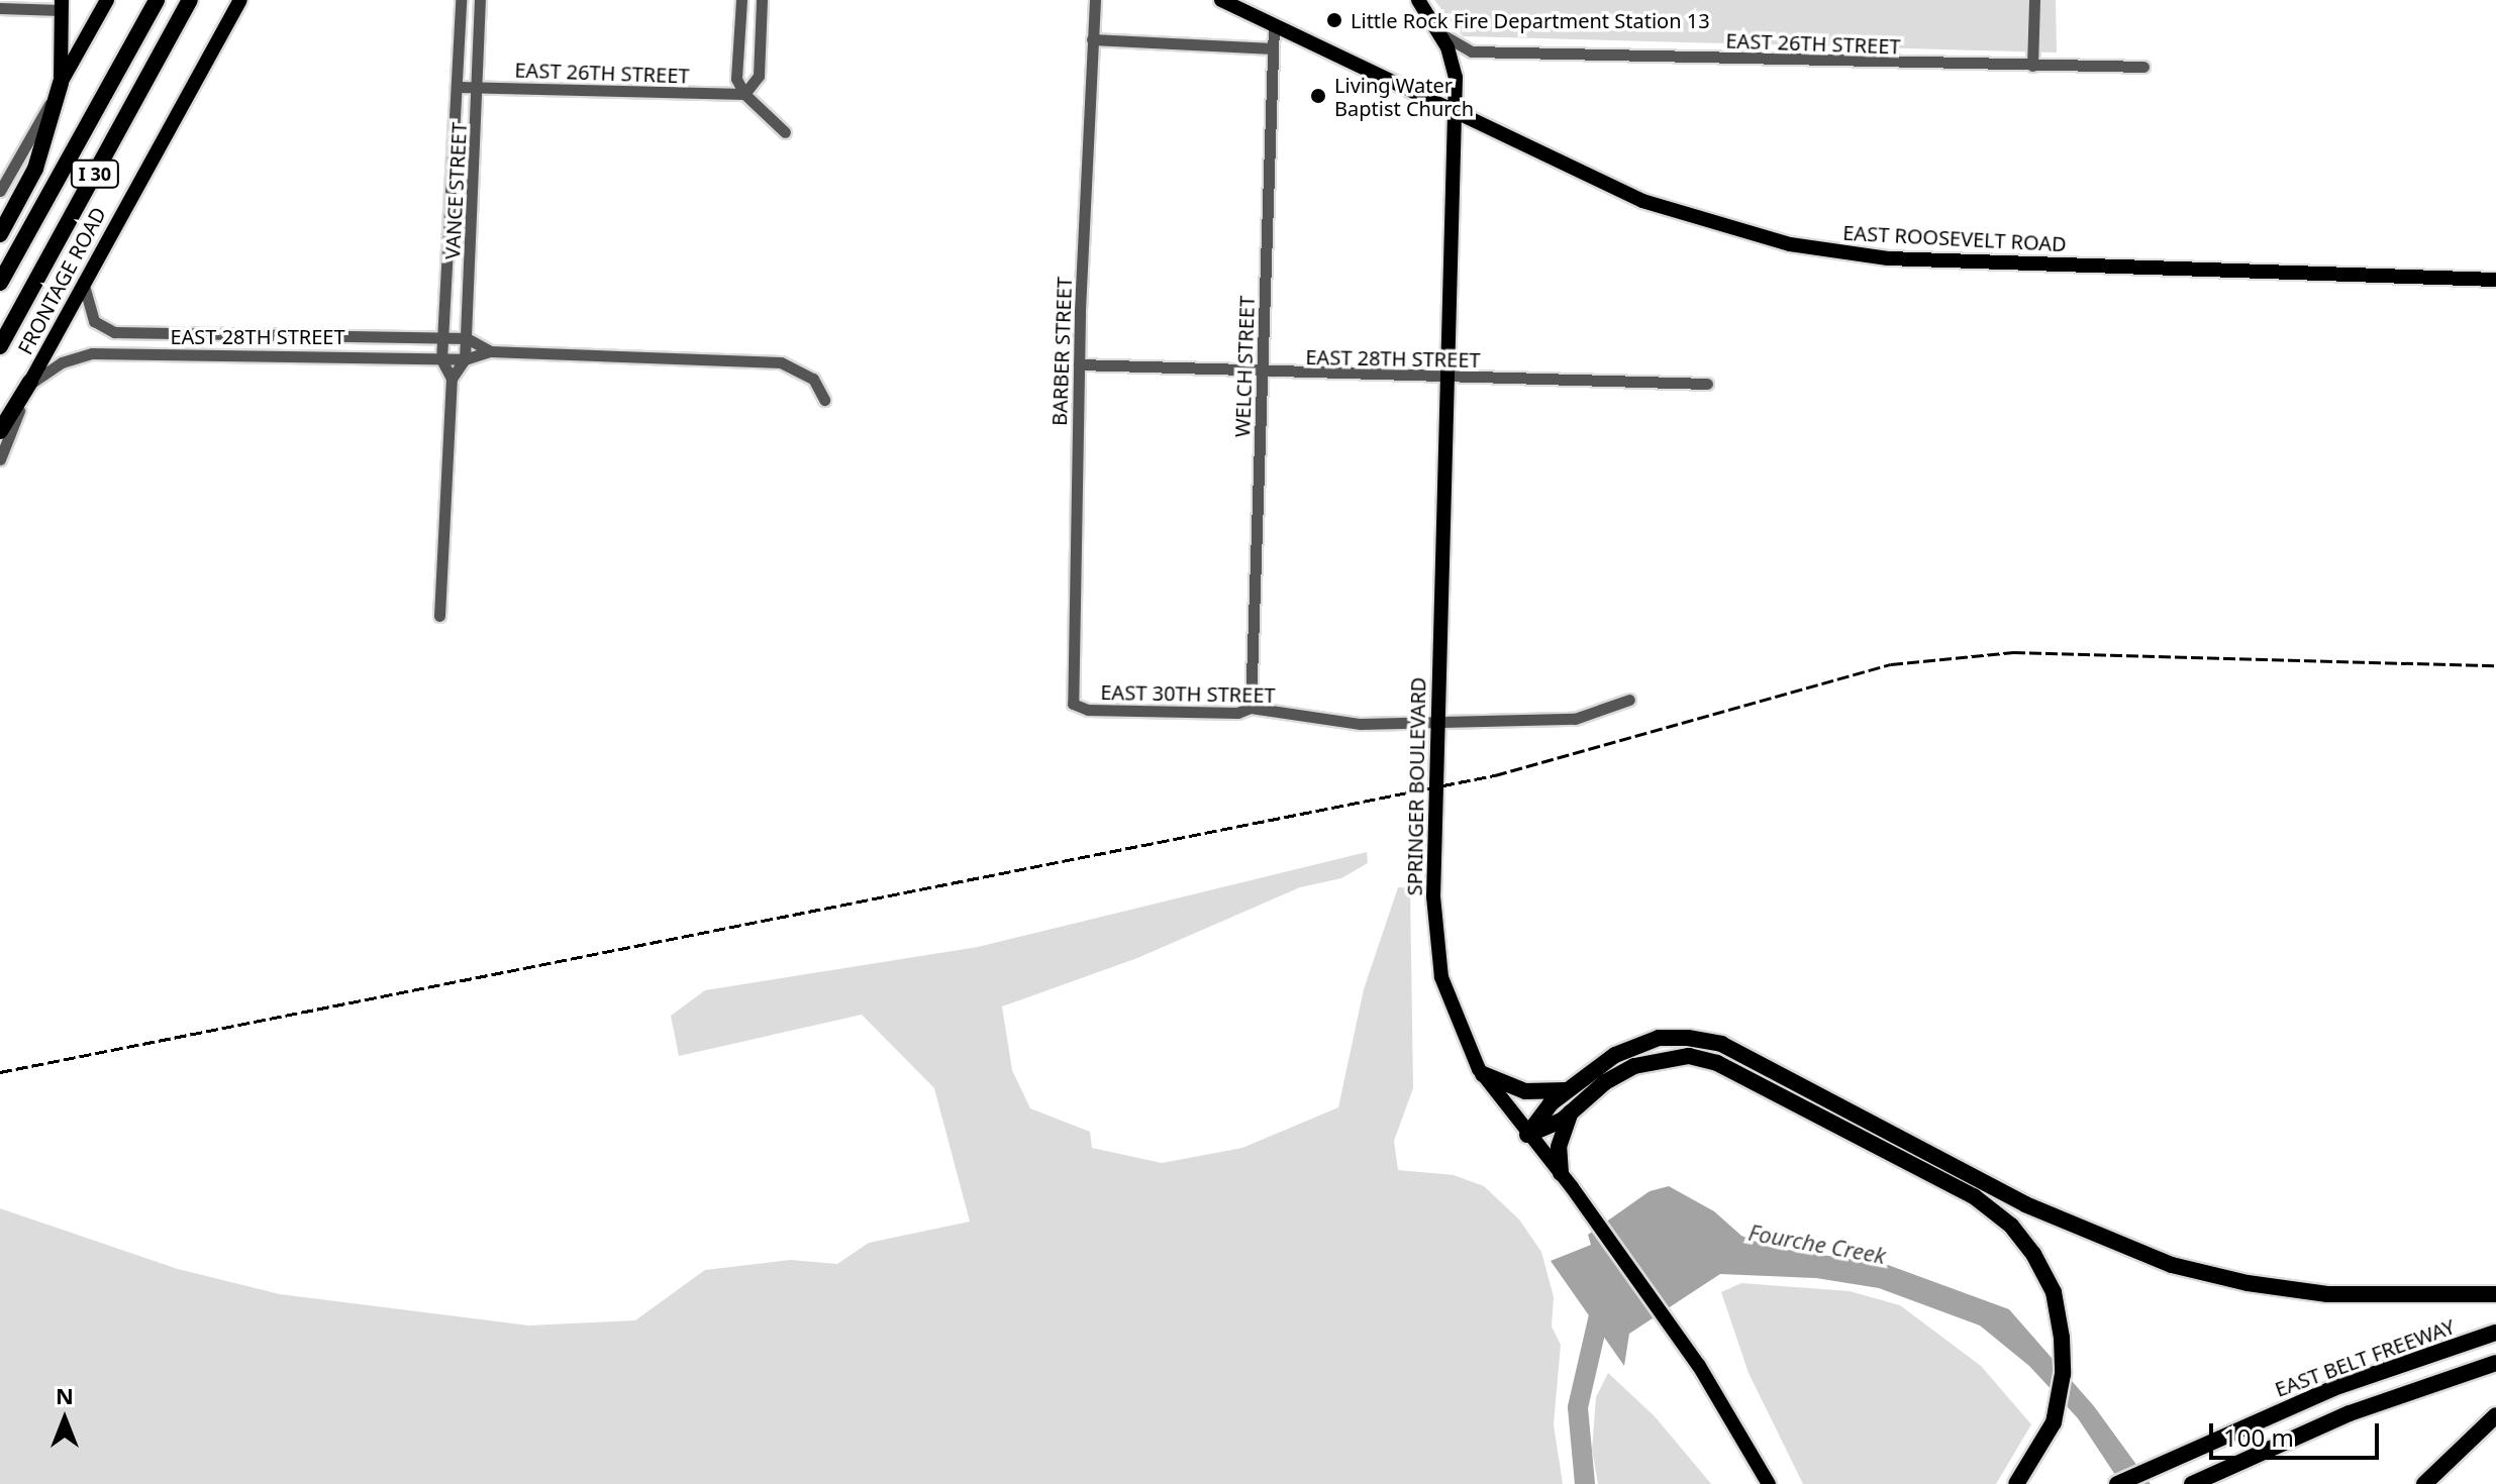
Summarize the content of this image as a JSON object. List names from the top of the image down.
{
  "streets": {
    "highway": ["I 30", "EAST BELT FREEWAY"],
    "main road": ["EAST ROOSEVELT ROAD", "FRONTAGE ROAD", "SPRINGER BOULEVARD"],
    "street": [
      "EAST 26TH STREET",
      "VANCE STREET",
      "EAST 28TH STREET",
      "BARBER STREET",
      "WELCH STREET",
      "EAST 30TH STREET"
    ]
  },
  "crossings": [
    ["EAST 26TH STREET", "VANCE STREET"],
    ["EAST 26TH STREET", "SPRINGER BOULEVARD"],
    ["VANCE STREET", "EAST 28TH STREET"],
    ["EAST ROOSEVELT ROAD", "WELCH STREET"],
    ["EAST ROOSEVELT ROAD", "SPRINGER BOULEVARD"],
    ["FRONTAGE ROAD", "EAST 28TH STREET"],
    ["EAST 28TH STREET", "BARBER STREET"],
    ["EAST 28TH STREET", "WELCH STREET"],
    ["EAST 28TH STREET", "SPRINGER BOULEVARD"],
    ["BARBER STREET", "EAST 30TH STREET"],
    ["WELCH STREET", "EAST 30TH STREET"],
    ["EAST 30TH STREET", "SPRINGER BOULEVARD"]
  ],
  "water": ["Fourche Creek"],
  "places": ["Little Rock Fire Department Station 13", "Living Water Baptist Church"],
  "scale_bar": "100 m",
  "north": "top"
}
